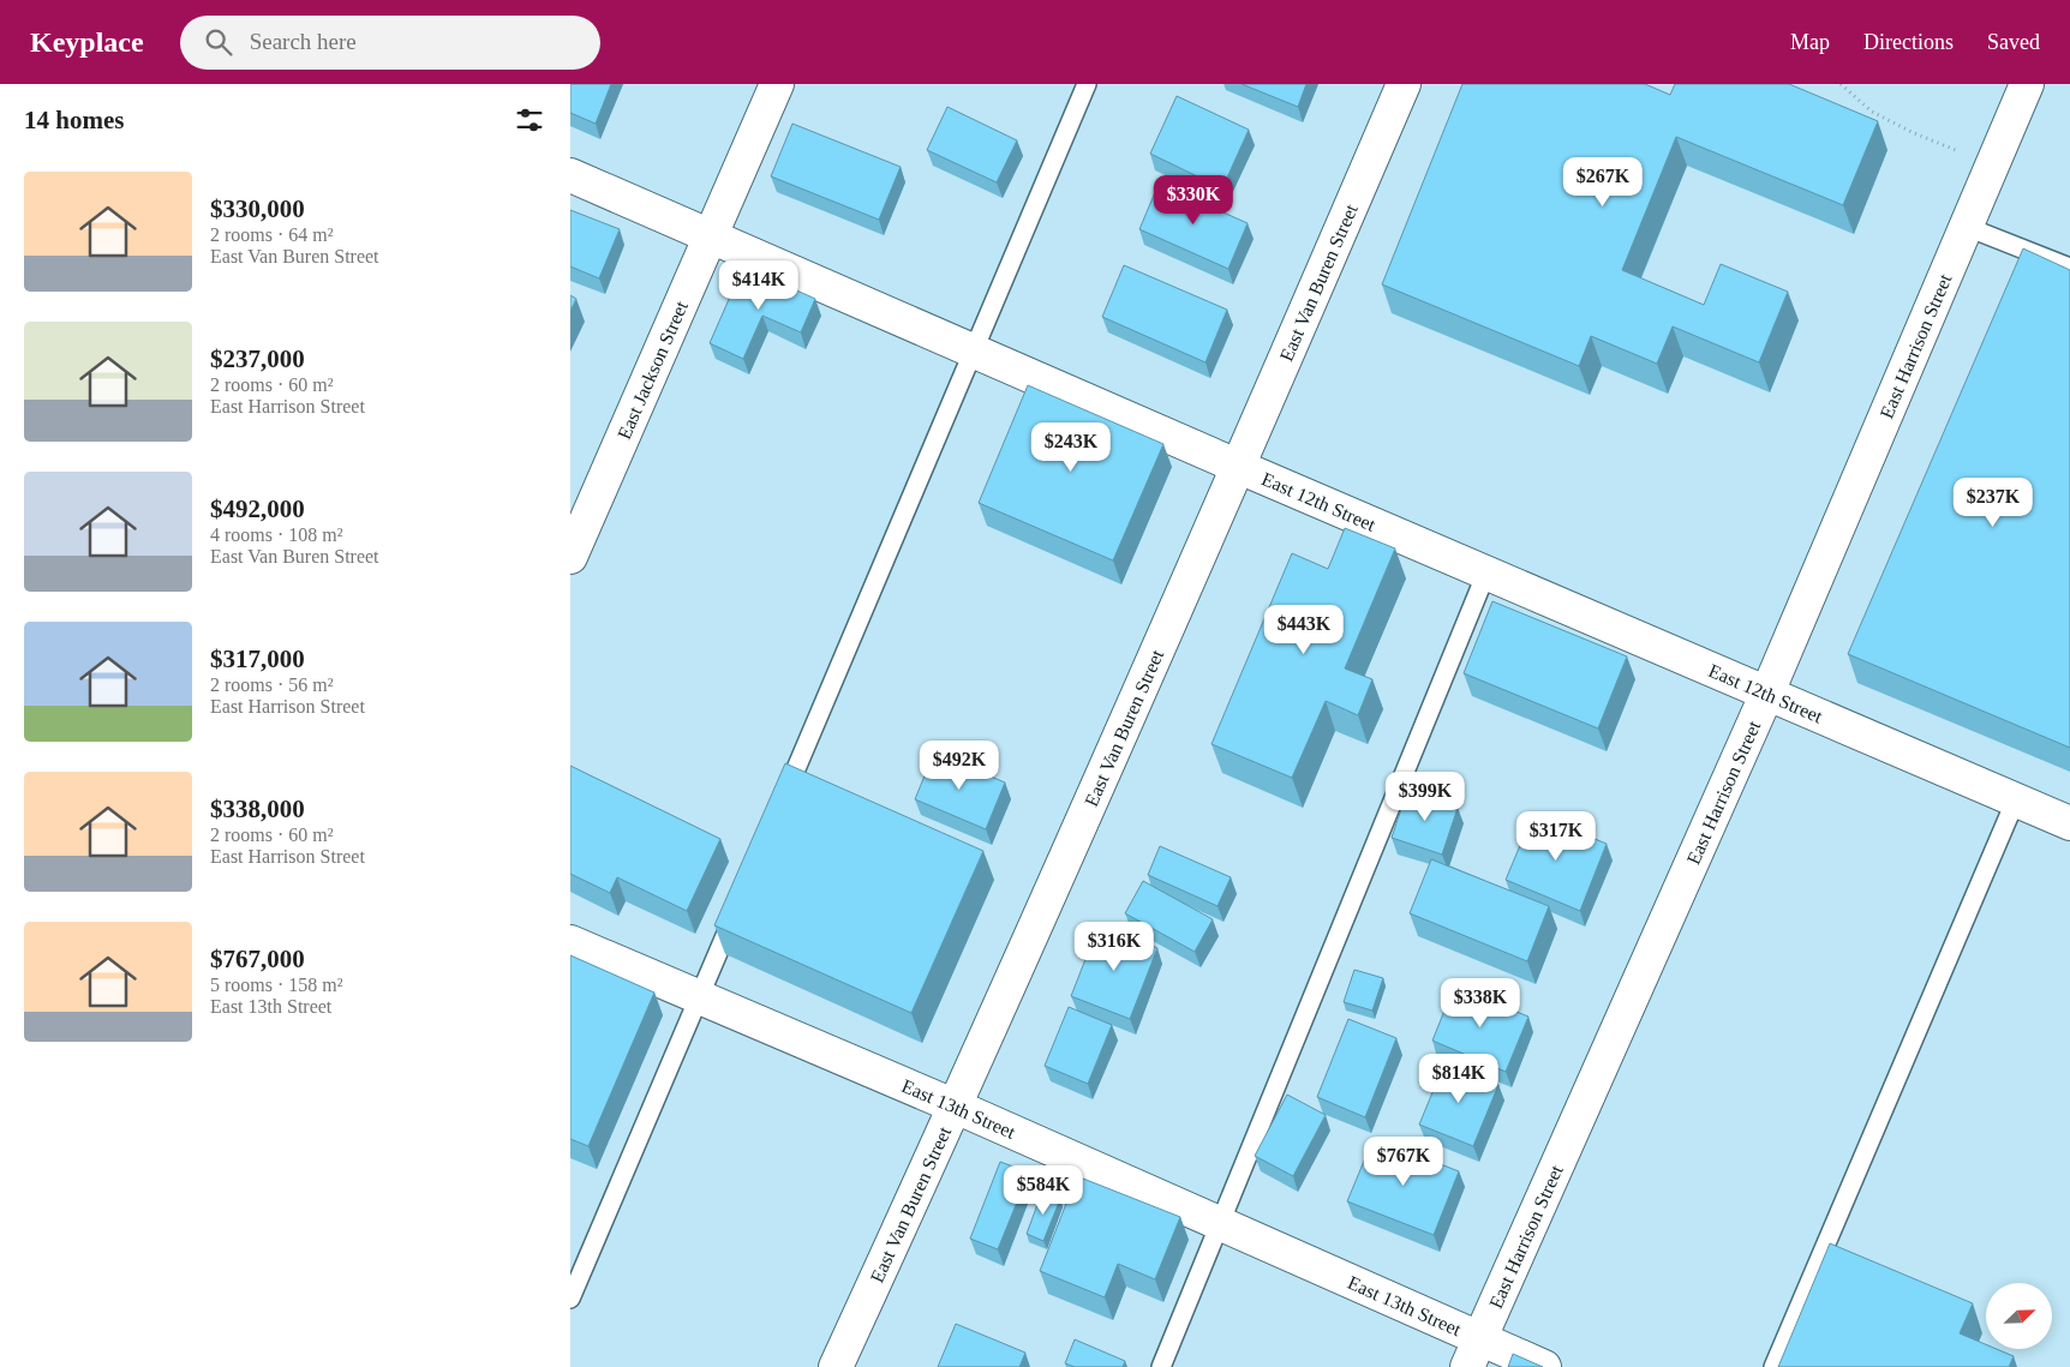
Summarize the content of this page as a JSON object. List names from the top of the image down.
{
  "streets": {
    "main road": [
      "East Van Buren Street",
      "East Harrison Street",
      "East Jackson Street",
      "East 12th Street",
      "East 13th Street"
    ]
  },
  "crossings": [
    ["East Van Buren Street", "East 12th Street"],
    ["East Van Buren Street", "East 13th Street"],
    ["East Harrison Street", "East 12th Street"],
    ["East Harrison Street", "East 13th Street"],
    ["East Jackson Street", "East 12th Street"]
  ],
  "north": "top right",
  "page": {
    "header": "Keyplace",
    "search": "Search here",
    "nav": ["Map", "Directions", "Saved"],
    "heading": "14 homes",
    "list": [
      {
        "name": "$330,000",
        "note": "2 rooms · 64 m² · East Van Buren Street"
      },
      {
        "name": "$237,000",
        "note": "2 rooms · 60 m² · East Harrison Street"
      },
      {
        "name": "$492,000",
        "note": "4 rooms · 108 m² · East Van Buren Street"
      },
      {
        "name": "$317,000",
        "note": "2 rooms · 56 m² · East Harrison Street"
      },
      {
        "name": "$338,000",
        "note": "2 rooms · 60 m² · East Harrison Street"
      },
      {
        "name": "$767,000",
        "note": "5 rooms · 158 m² · East 13th Street"
      }
    ],
    "price": [
      "$267K",
      "$330K",
      "$414K",
      "$243K",
      "$237K",
      "$443K",
      "$492K",
      "$399K",
      "$317K",
      "$316K",
      "$338K",
      "$814K",
      "$767K",
      "$584K"
    ]
  }
}
